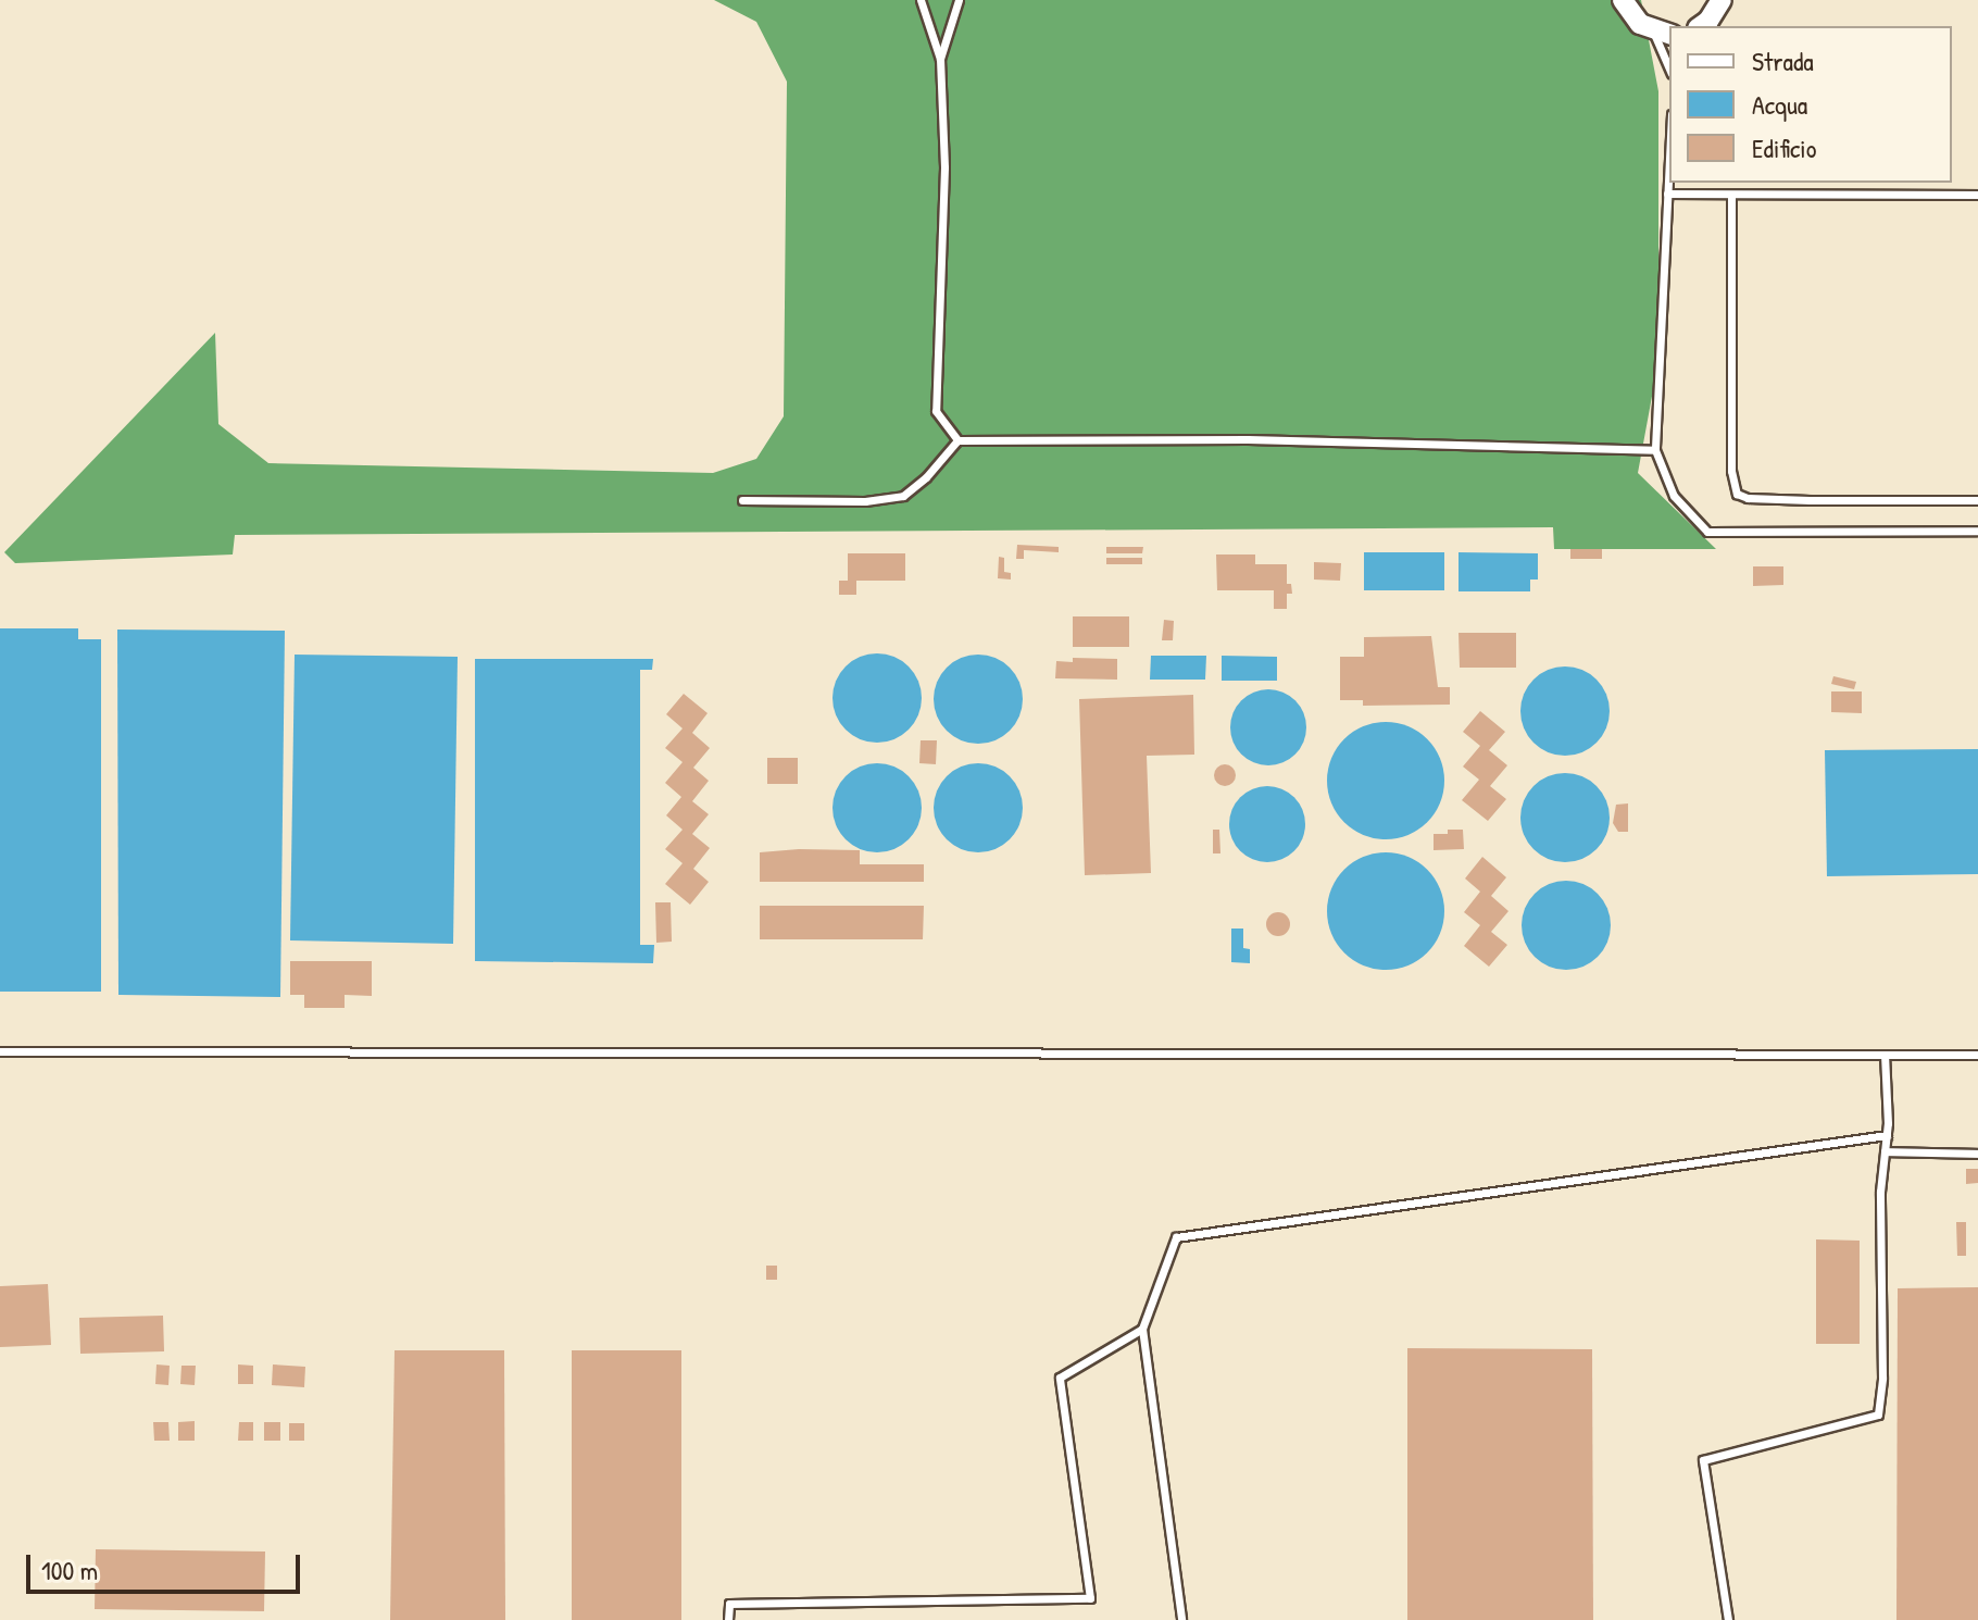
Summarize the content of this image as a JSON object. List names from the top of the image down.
{
  "legend": ["Strada", "Acqua", "Edificio"],
  "scale_bar": "100 m"
}
